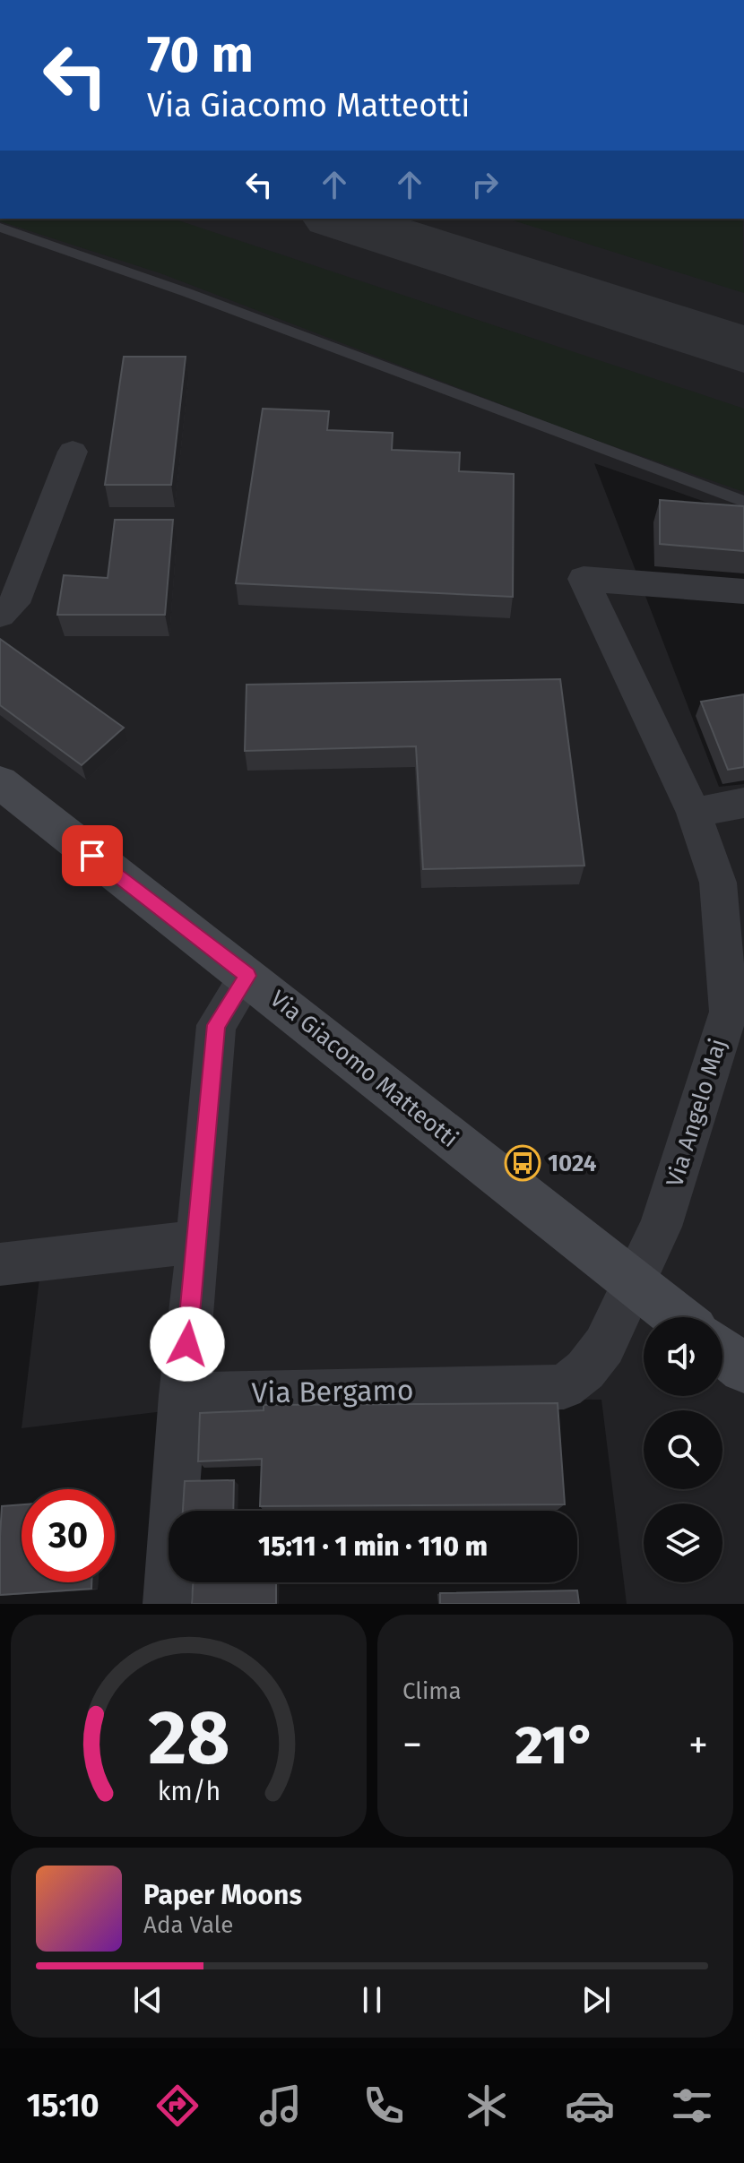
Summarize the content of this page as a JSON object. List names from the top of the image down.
{
  "streets": {
    "street": ["Via Giacomo Matteotti", "Via Angelo Maj", "Via Bergamo"]
  },
  "crossings": [
    ["Via Giacomo Matteotti", "Via Angelo Maj"],
    ["Via Giacomo Matteotti", "Via Bergamo"],
    ["Via Angelo Maj", "Via Bergamo"]
  ],
  "places": {
    "bus stop": ["1024"]
  },
  "page": {
    "turn": ["70 m", "Via Giacomo Matteotti"],
    "limit": "30",
    "trip": "15:11 · 1 min · 110 m",
    "tile": "Clima",
    "heat": ["−", "21°", "+"],
    "song": ["Paper Moons", "Ada Vale"],
    "tabs": "15:10",
    "gauge": ["28", "km/h"]
  }
}
